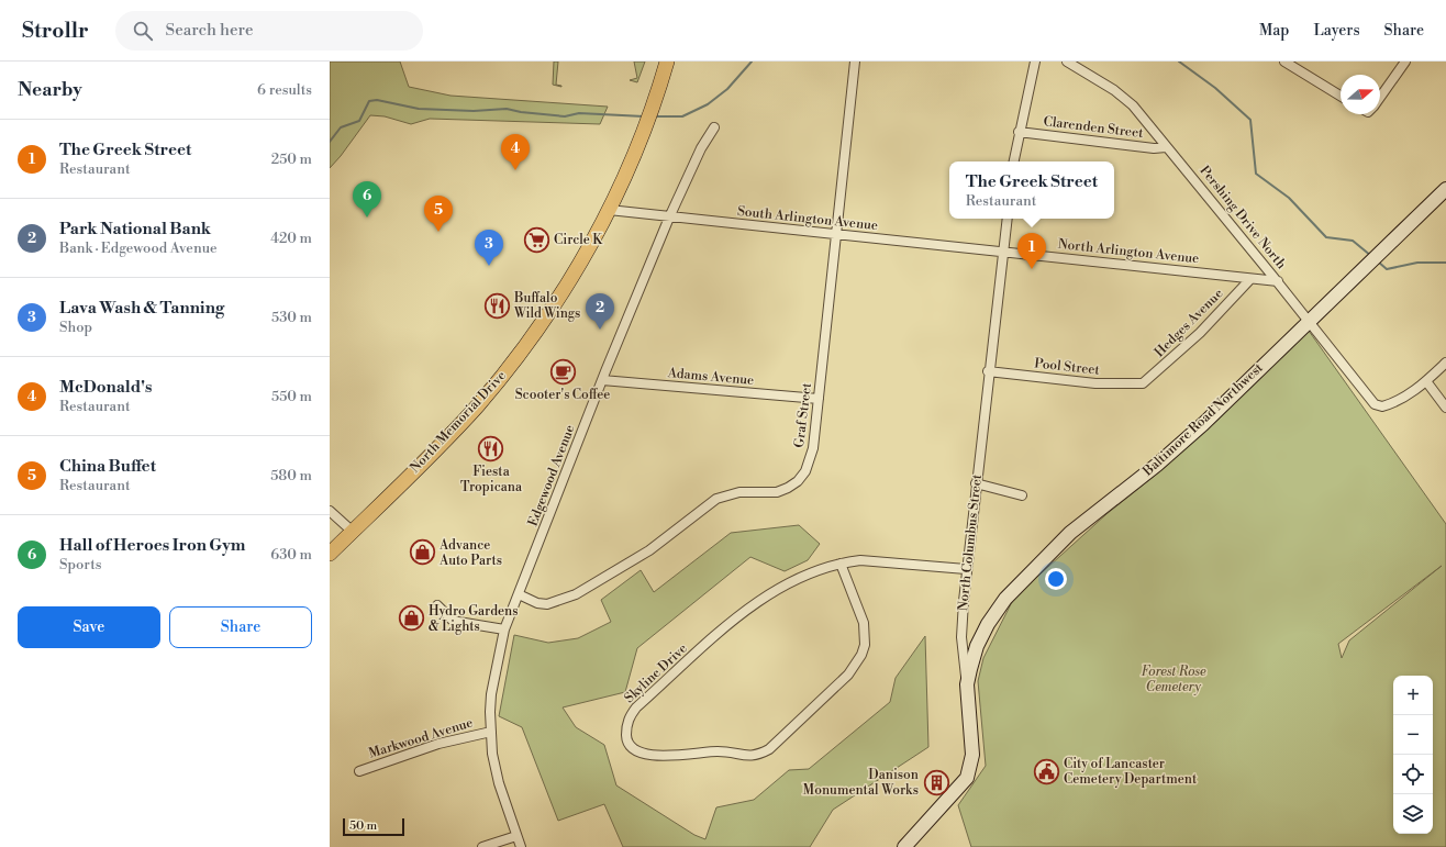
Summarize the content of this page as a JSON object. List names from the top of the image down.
{
  "streets": {
    "main road": ["Baltimore Road Northwest", "North Memorial Drive", "North Columbus Street"],
    "street": [
      "Clarenden Street",
      "Pershing Drive North",
      "South Arlington Avenue",
      "North Arlington Avenue",
      "Hedges Avenue",
      "Pool Street",
      "Adams Avenue",
      "Graf Street",
      "Edgewood Avenue",
      "Skyline Drive",
      "Markwood Avenue"
    ]
  },
  "crossings": [
    ["Clarenden Street", "Pershing Drive North"],
    ["Pershing Drive North", "North Arlington Avenue"],
    ["Pershing Drive North", "Baltimore Road Northwest"],
    ["South Arlington Avenue", "North Arlington Avenue"],
    ["South Arlington Avenue", "Graf Street"],
    ["South Arlington Avenue", "North Memorial Drive"],
    ["South Arlington Avenue", "Edgewood Avenue"],
    ["South Arlington Avenue", "North Columbus Street"],
    ["North Arlington Avenue", "Hedges Avenue"],
    ["North Arlington Avenue", "North Columbus Street"],
    ["Hedges Avenue", "Pool Street"],
    ["Pool Street", "North Columbus Street"],
    ["Adams Avenue", "Graf Street"],
    ["Adams Avenue", "Edgewood Avenue"],
    ["Graf Street", "Edgewood Avenue"],
    ["Baltimore Road Northwest", "North Columbus Street"],
    ["Edgewood Avenue", "Markwood Avenue"],
    ["North Columbus Street", "Skyline Drive"]
  ],
  "parks": ["Forest Rose Cemetery"],
  "places": {
    "supermarket": ["Circle K"],
    "restaurant": ["Buffalo Wild Wings", "Fiesta Tropicana"],
    "cafe": ["Scooter's Coffee"],
    "shop": ["Advance Auto Parts", "Hydro Gardens & Lights"],
    "public building": ["City of Lancaster Cemetery Department"],
    "building": ["Danison Monumental Works"]
  },
  "scale_bar": "50 m",
  "north": "right",
  "page": {
    "header": "Strollr",
    "search": "Search here",
    "nav": ["Map", "Layers", "Share"],
    "heading": ["Nearby", "6 results"],
    "list": [
      {
        "mark": "1",
        "name": "The Greek Street",
        "note": "Restaurant",
        "value": "250 m"
      },
      {
        "mark": "2",
        "name": "Park National Bank",
        "note": "Bank · Edgewood Avenue",
        "value": "420 m"
      },
      {
        "mark": "3",
        "name": "Lava Wash & Tanning",
        "note": "Shop",
        "value": "530 m"
      },
      {
        "mark": "4",
        "name": "McDonald's",
        "note": "Restaurant",
        "value": "550 m"
      },
      {
        "mark": "5",
        "name": "China Buffet",
        "note": "Restaurant",
        "value": "580 m"
      },
      {
        "mark": "6",
        "name": "Hall of Heroes Iron Gym",
        "note": "Sports",
        "value": "630 m"
      }
    ],
    "pins": [
      "4",
      "6",
      "5",
      "3",
      "1",
      "2"
    ],
    "popup": ["The Greek Street", "Restaurant"],
    "buttons": ["Save", "Share"],
    "map_buttons": ["+", "−"],
    "scale": "50 m"
  }
}
